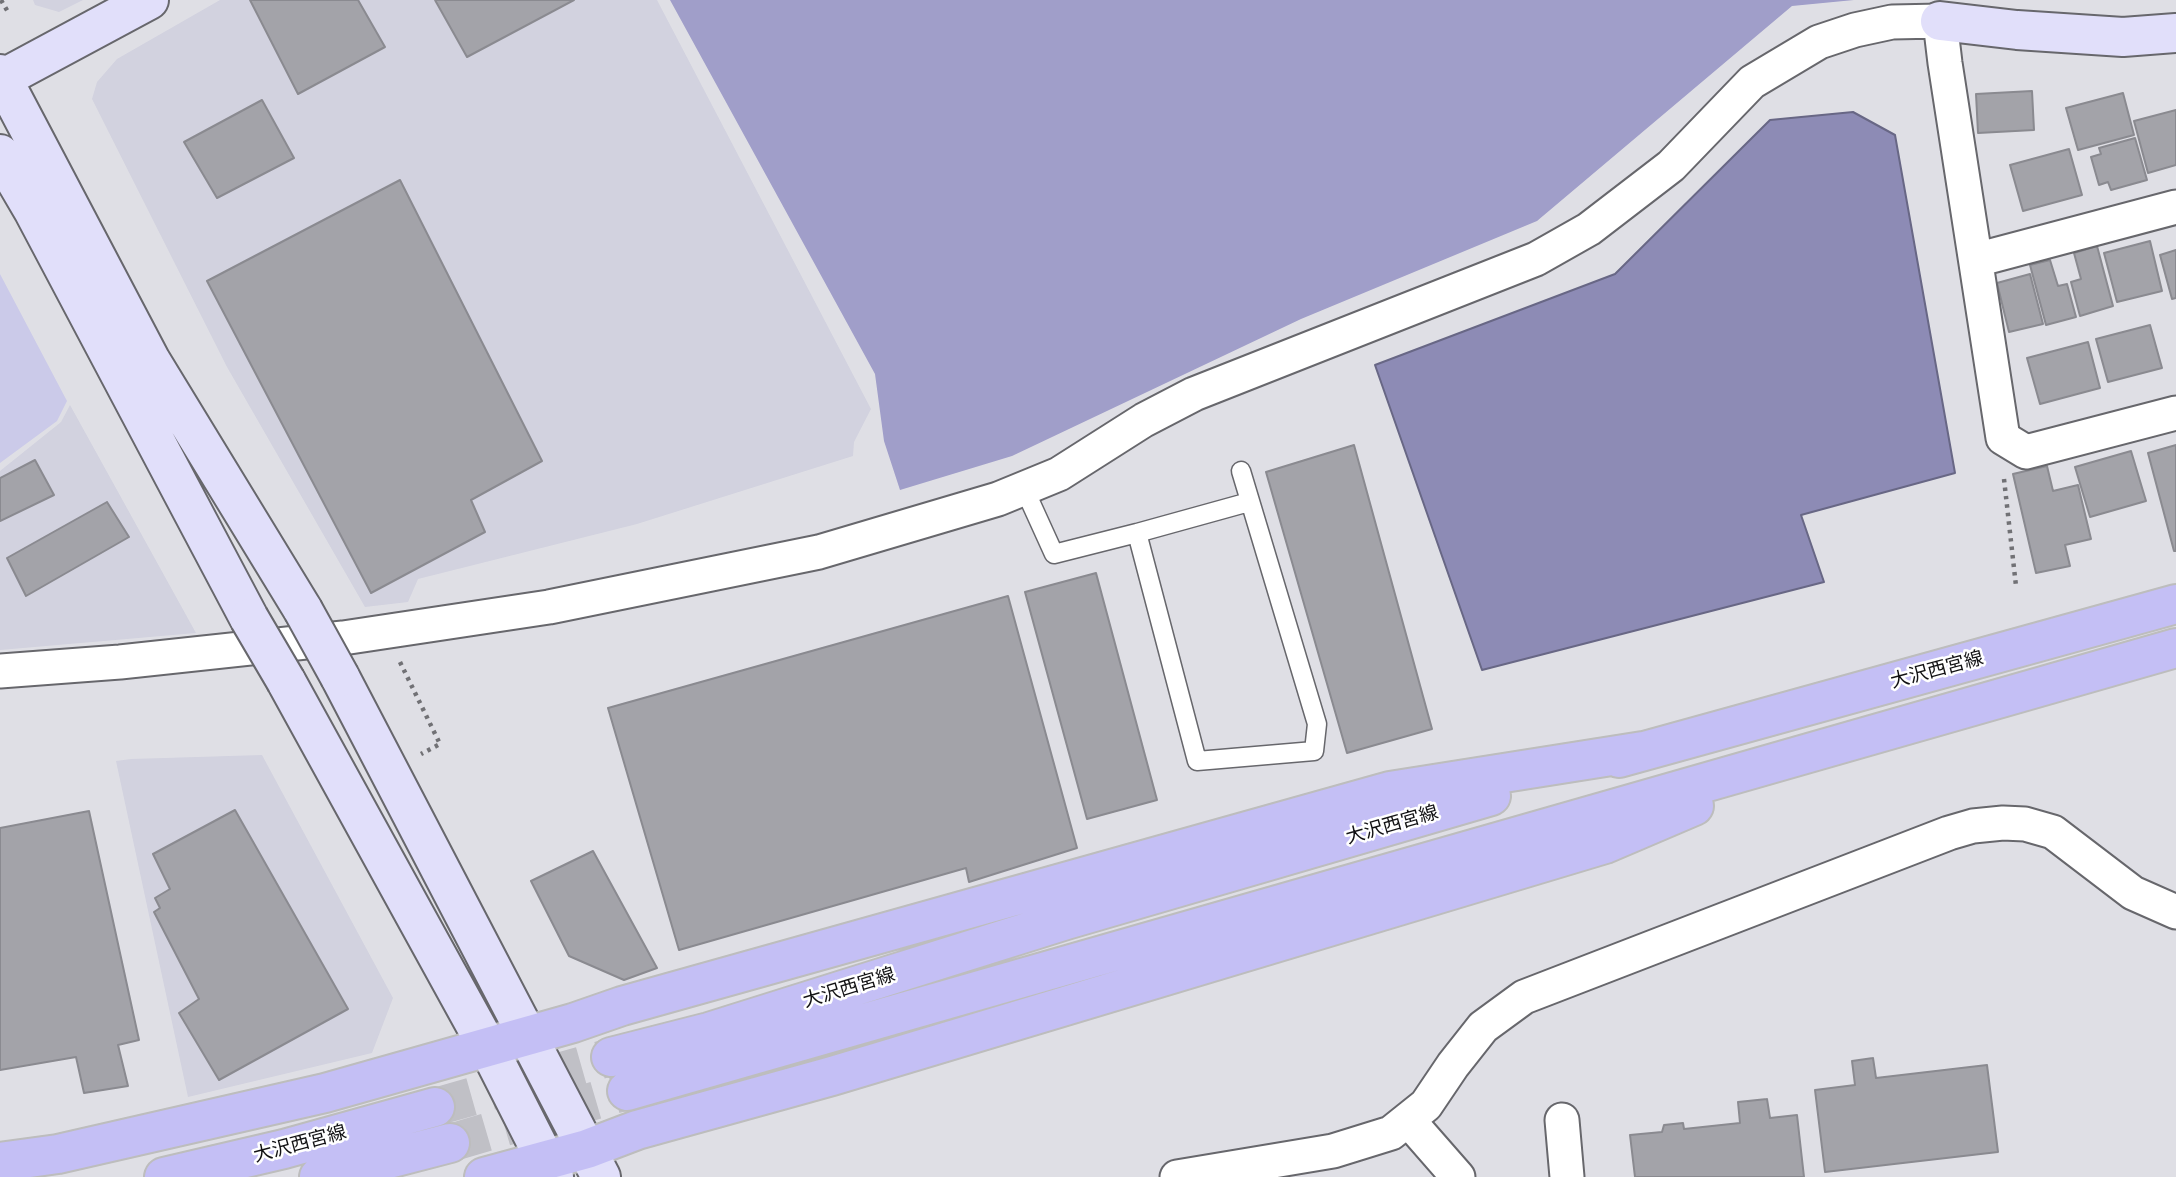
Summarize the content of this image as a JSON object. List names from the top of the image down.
{
  "streets": {
    "main road": ["大沢西宮線"]
  }
}
